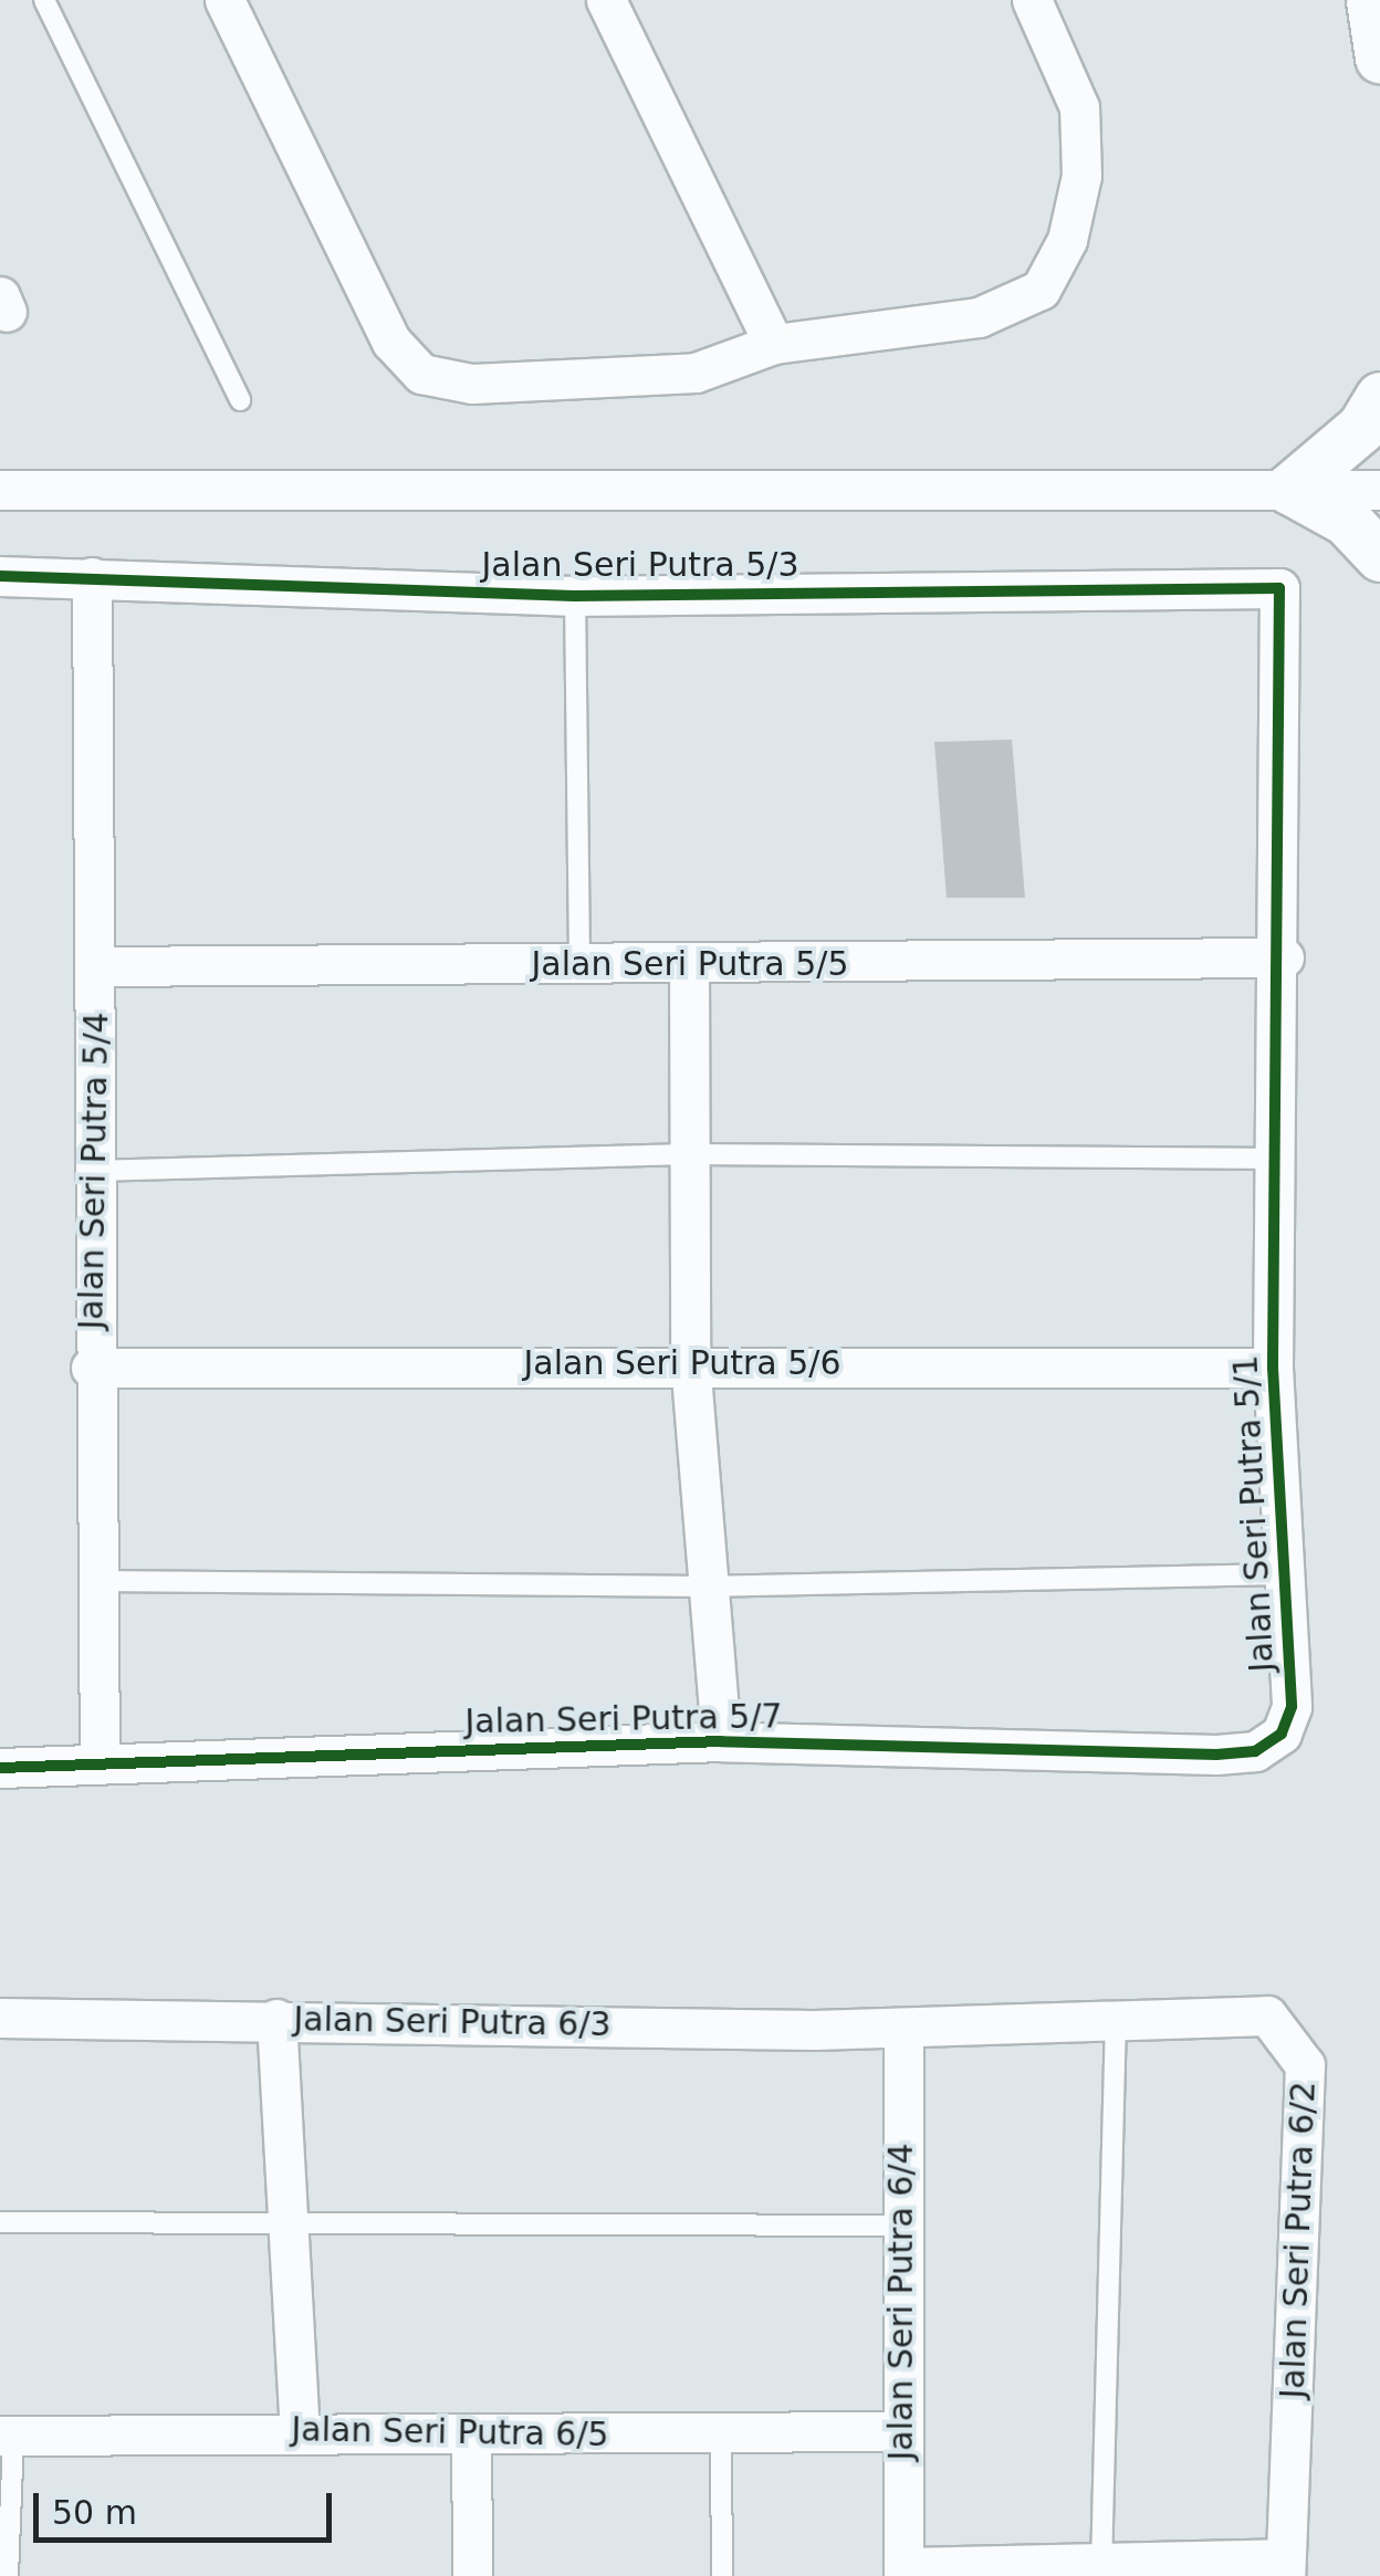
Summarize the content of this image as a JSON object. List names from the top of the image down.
{
  "streets": {
    "street": [
      "Jalan Seri Putra 5/3",
      "Jalan Seri Putra 5/5",
      "Jalan Seri Putra 5/4",
      "Jalan Seri Putra 5/6",
      "Jalan Seri Putra 5/1",
      "Jalan Seri Putra 5/7",
      "Jalan Seri Putra 6/3",
      "Jalan Seri Putra 6/2",
      "Jalan Seri Putra 6/4",
      "Jalan Seri Putra 6/5"
    ]
  },
  "crossings": [
    ["Jalan Seri Putra 5/3", "Jalan Seri Putra 5/4"],
    ["Jalan Seri Putra 5/3", "Jalan Seri Putra 5/1"],
    ["Jalan Seri Putra 5/5", "Jalan Seri Putra 5/4"],
    ["Jalan Seri Putra 5/5", "Jalan Seri Putra 5/1"],
    ["Jalan Seri Putra 5/4", "Jalan Seri Putra 5/6"],
    ["Jalan Seri Putra 5/4", "Jalan Seri Putra 5/7"],
    ["Jalan Seri Putra 5/6", "Jalan Seri Putra 5/1"],
    ["Jalan Seri Putra 5/1", "Jalan Seri Putra 5/7"],
    ["Jalan Seri Putra 6/3", "Jalan Seri Putra 6/2"],
    ["Jalan Seri Putra 6/3", "Jalan Seri Putra 6/4"],
    ["Jalan Seri Putra 6/2", "Jalan Seri Putra 6/4"],
    ["Jalan Seri Putra 6/4", "Jalan Seri Putra 6/5"]
  ],
  "scale_bar": "50 m"
}
